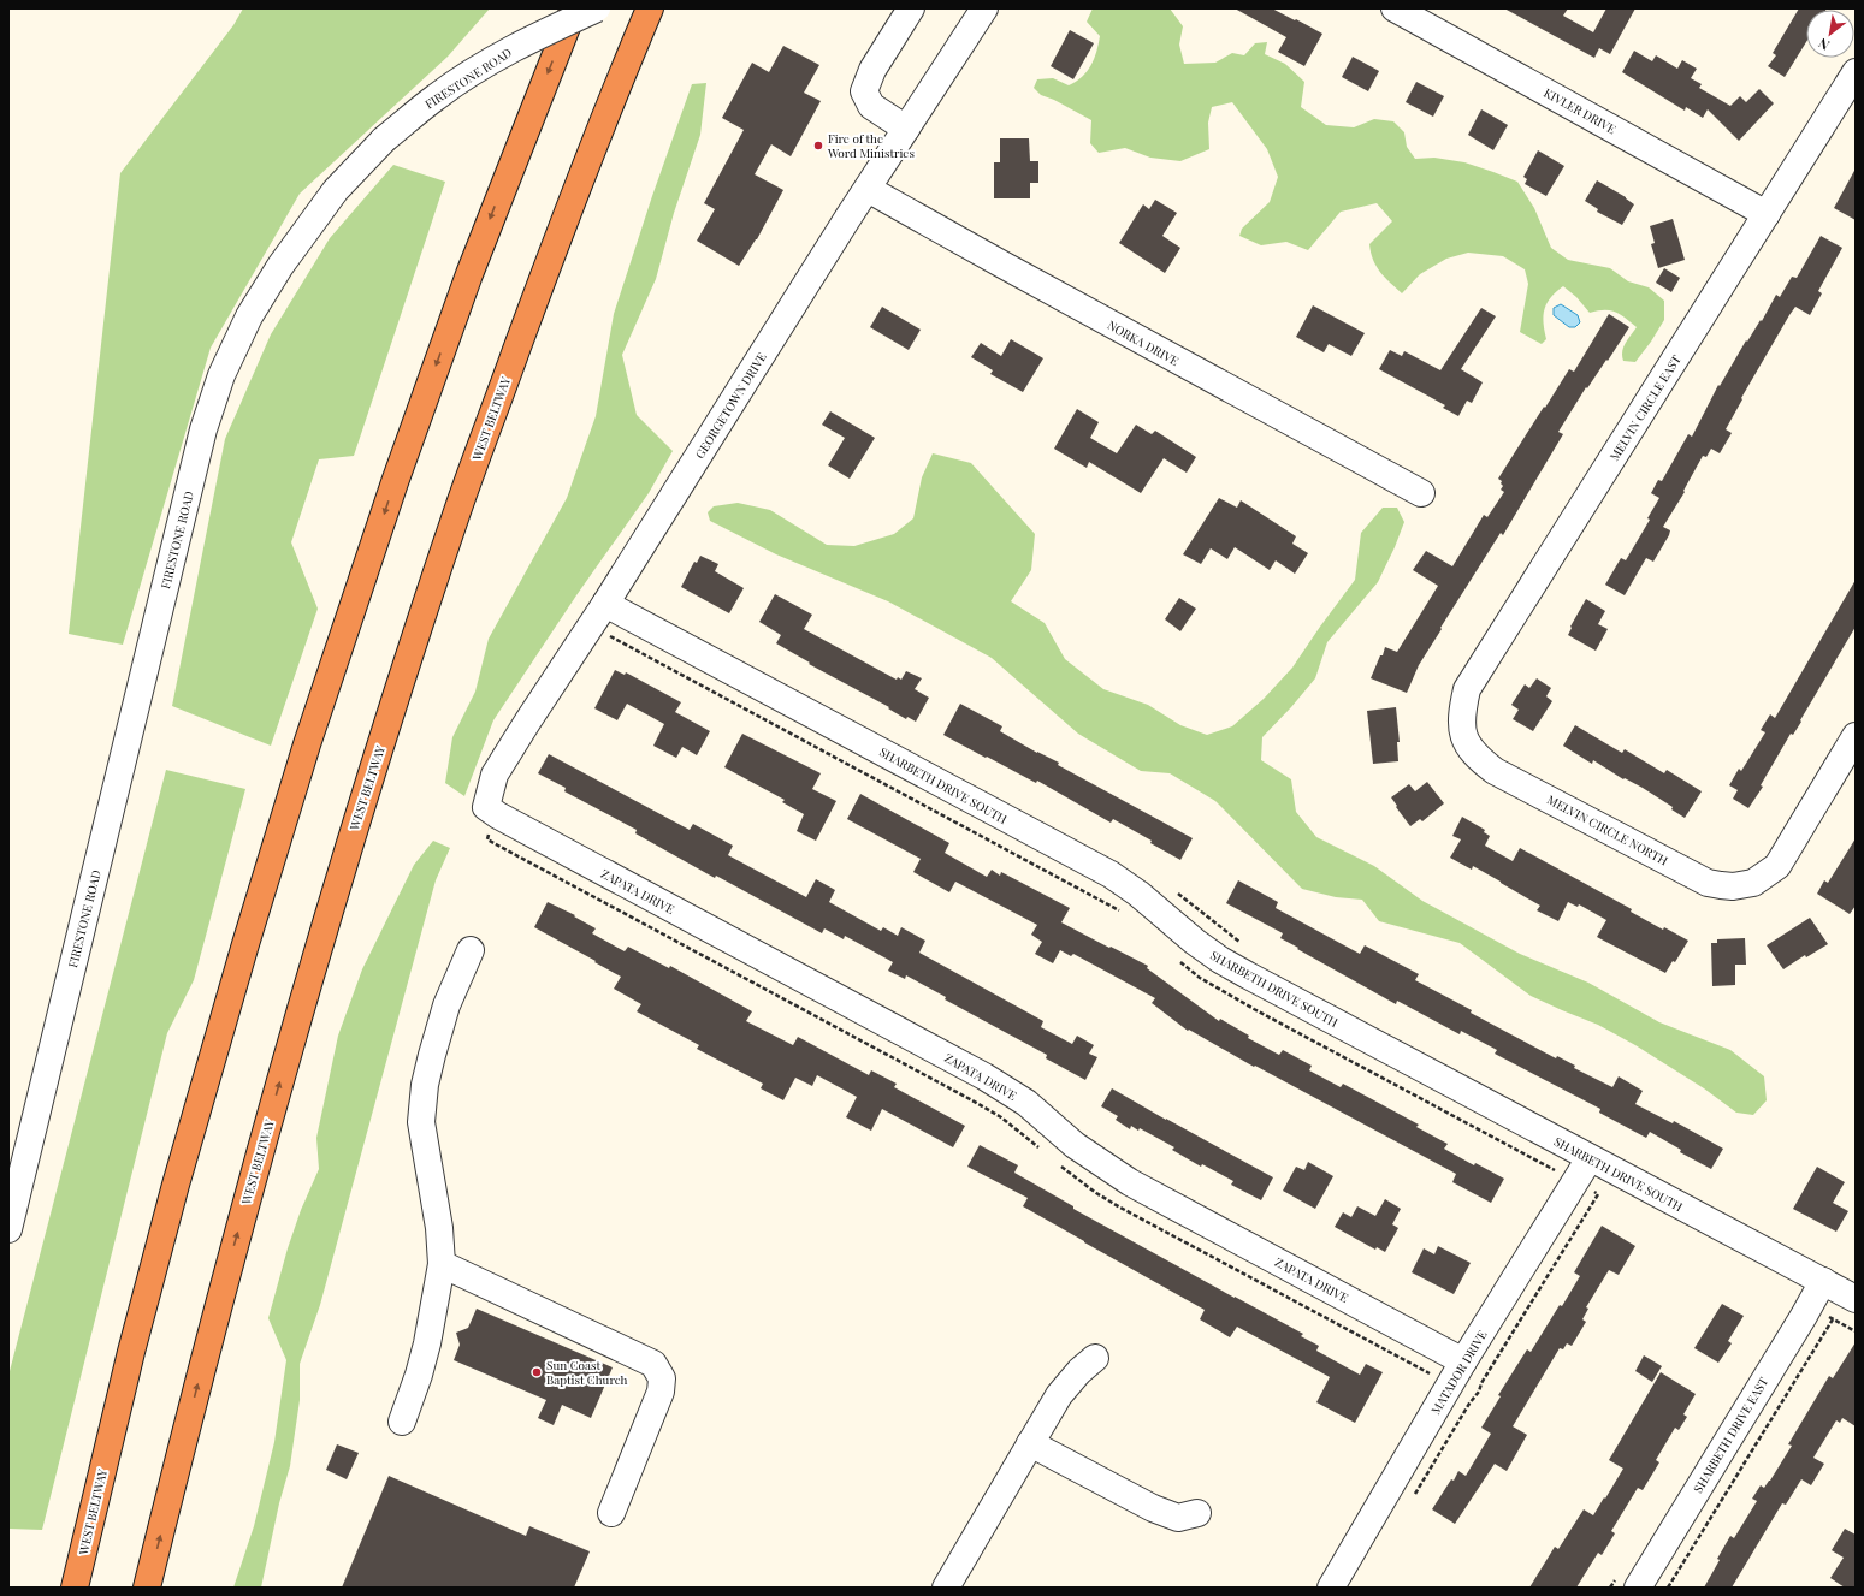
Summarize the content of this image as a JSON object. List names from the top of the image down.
{
  "streets": {
    "highway": ["WEST BELTWAY"],
    "street": [
      "FIRESTONE ROAD",
      "KIVLER DRIVE",
      "NORKA DRIVE",
      "GEORGETOWN DRIVE",
      "MELVIN CIRCLE EAST",
      "SHARBETH DRIVE SOUTH",
      "MELVIN CIRCLE NORTH",
      "ZAPATA DRIVE",
      "MATADOR DRIVE",
      "SHARBETH DRIVE EAST"
    ]
  },
  "crossings": [
    ["KIVLER DRIVE", "MELVIN CIRCLE EAST"],
    ["NORKA DRIVE", "GEORGETOWN DRIVE"],
    ["GEORGETOWN DRIVE", "SHARBETH DRIVE SOUTH"],
    ["GEORGETOWN DRIVE", "ZAPATA DRIVE"],
    ["MELVIN CIRCLE EAST", "MELVIN CIRCLE NORTH"],
    ["SHARBETH DRIVE SOUTH", "MATADOR DRIVE"],
    ["SHARBETH DRIVE SOUTH", "SHARBETH DRIVE EAST"],
    ["ZAPATA DRIVE", "MATADOR DRIVE"]
  ],
  "places": ["Fire of the Word Ministries", "Sun Coast Baptist Church"],
  "north": "bottom left"
}
